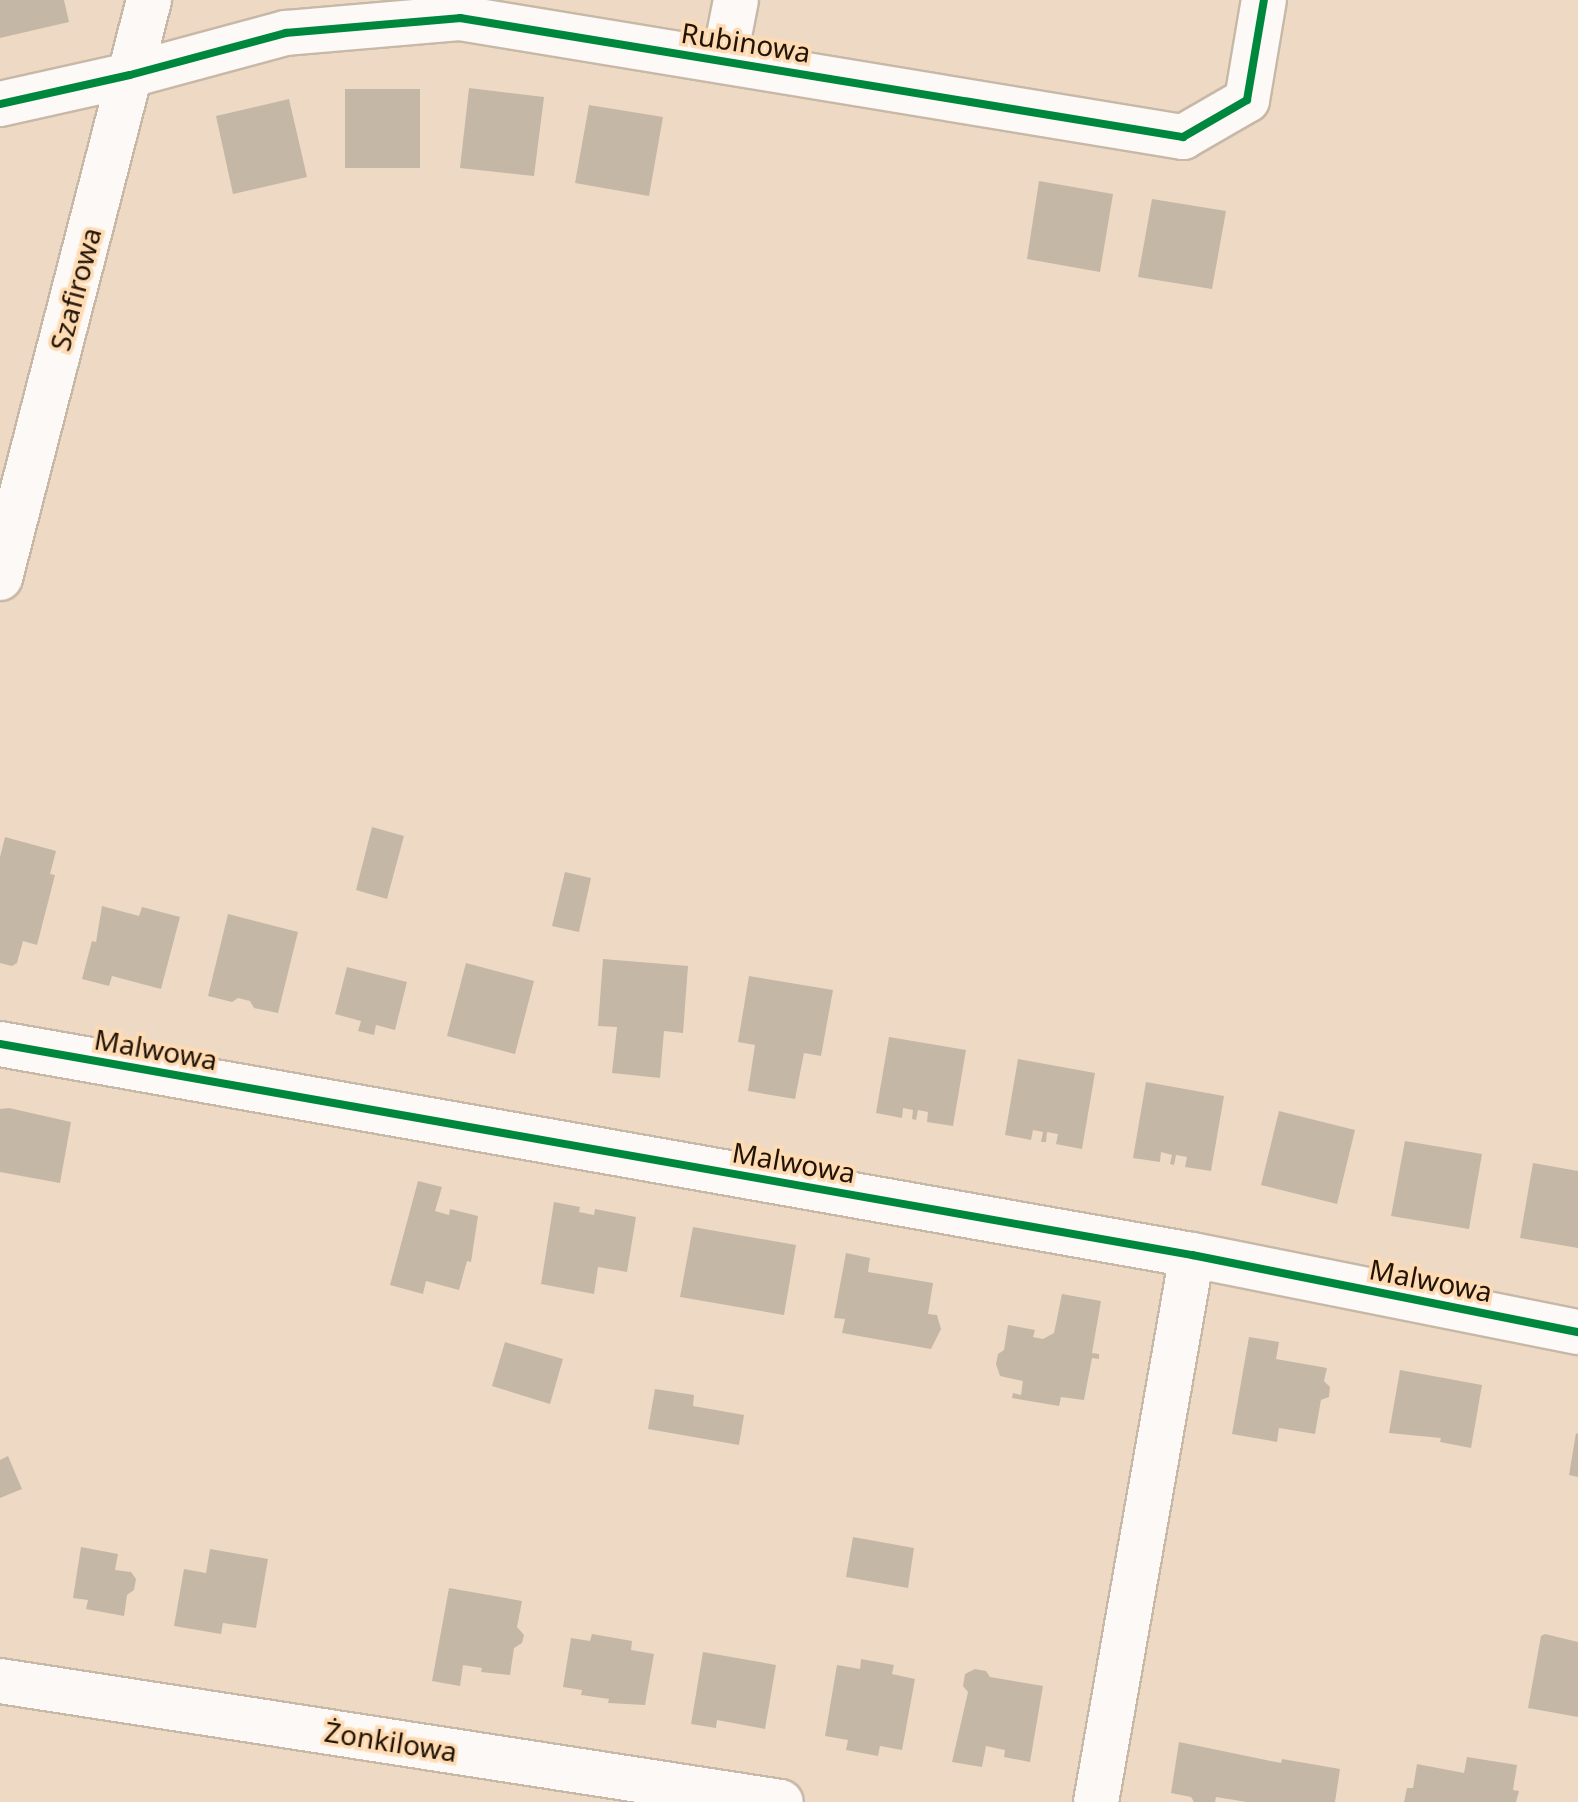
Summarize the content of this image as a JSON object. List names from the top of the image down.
{
  "streets": {
    "street": [
      "Rubinowa",
      "Szafirowa",
      "Malwowa",
      "Żonkilowa"
    ]
  },
  "crossings": [
    ["Rubinowa", "Szafirowa"]
  ]
}
